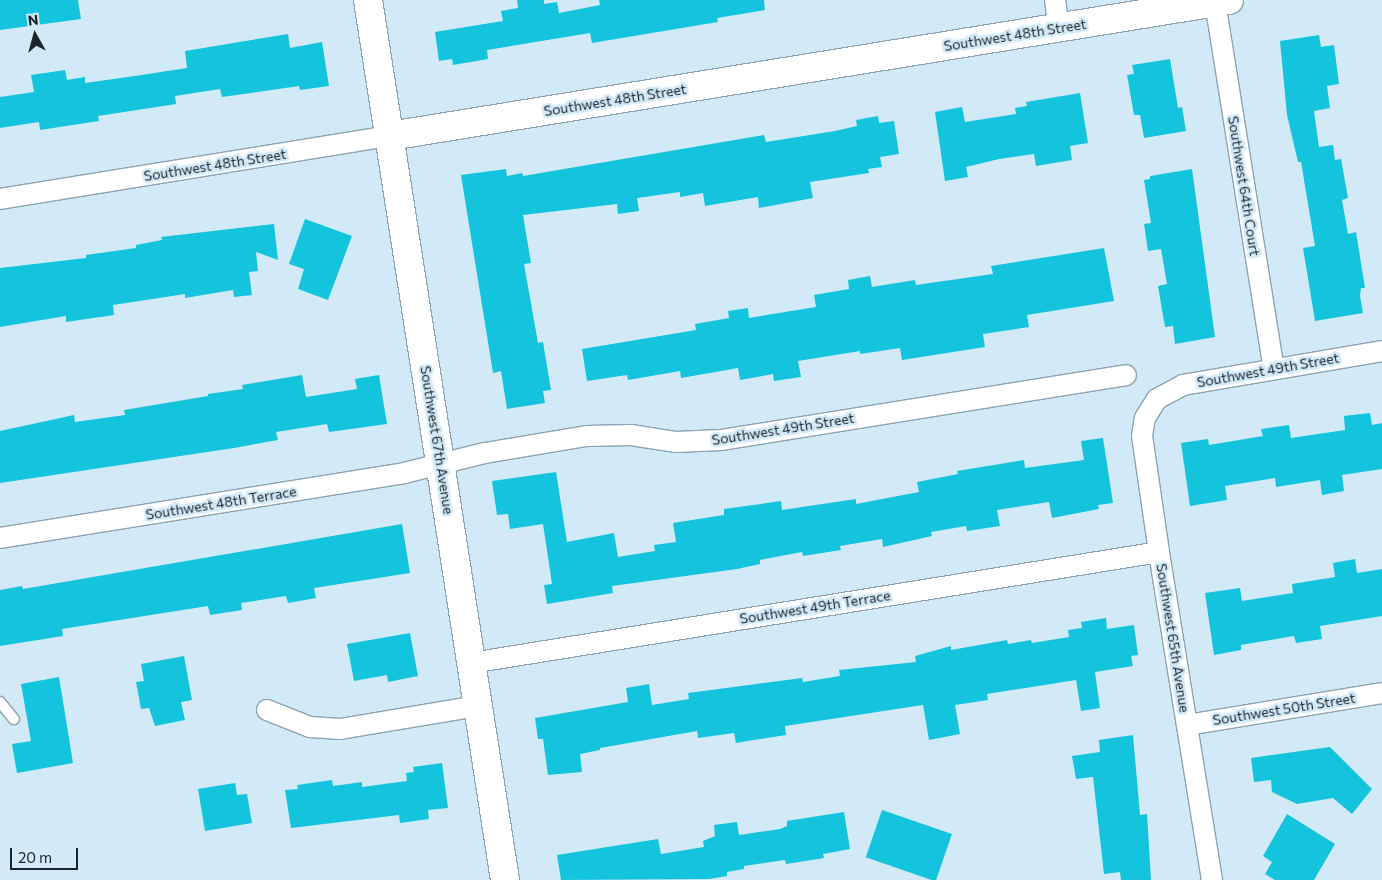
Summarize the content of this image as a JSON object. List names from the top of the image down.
{
  "streets": {
    "main road": ["Southwest 48th Street", "Southwest 67th Avenue"],
    "street": [
      "Southwest 64th Court",
      "Southwest 49th Street",
      "Southwest 48th Terrace",
      "Southwest 49th Terrace",
      "Southwest 65th Avenue",
      "Southwest 50th Street"
    ]
  },
  "crossings": [
    ["Southwest 48th Street", "Southwest 64th Court"],
    ["Southwest 48th Street", "Southwest 67th Avenue"],
    ["Southwest 64th Court", "Southwest 49th Street"],
    ["Southwest 49th Street", "Southwest 67th Avenue"],
    ["Southwest 49th Street", "Southwest 48th Terrace"],
    ["Southwest 49th Street", "Southwest 65th Avenue"],
    ["Southwest 67th Avenue", "Southwest 48th Terrace"],
    ["Southwest 67th Avenue", "Southwest 49th Terrace"],
    ["Southwest 49th Terrace", "Southwest 65th Avenue"],
    ["Southwest 65th Avenue", "Southwest 50th Street"]
  ],
  "scale_bar": "20 m",
  "north": "top"
}
